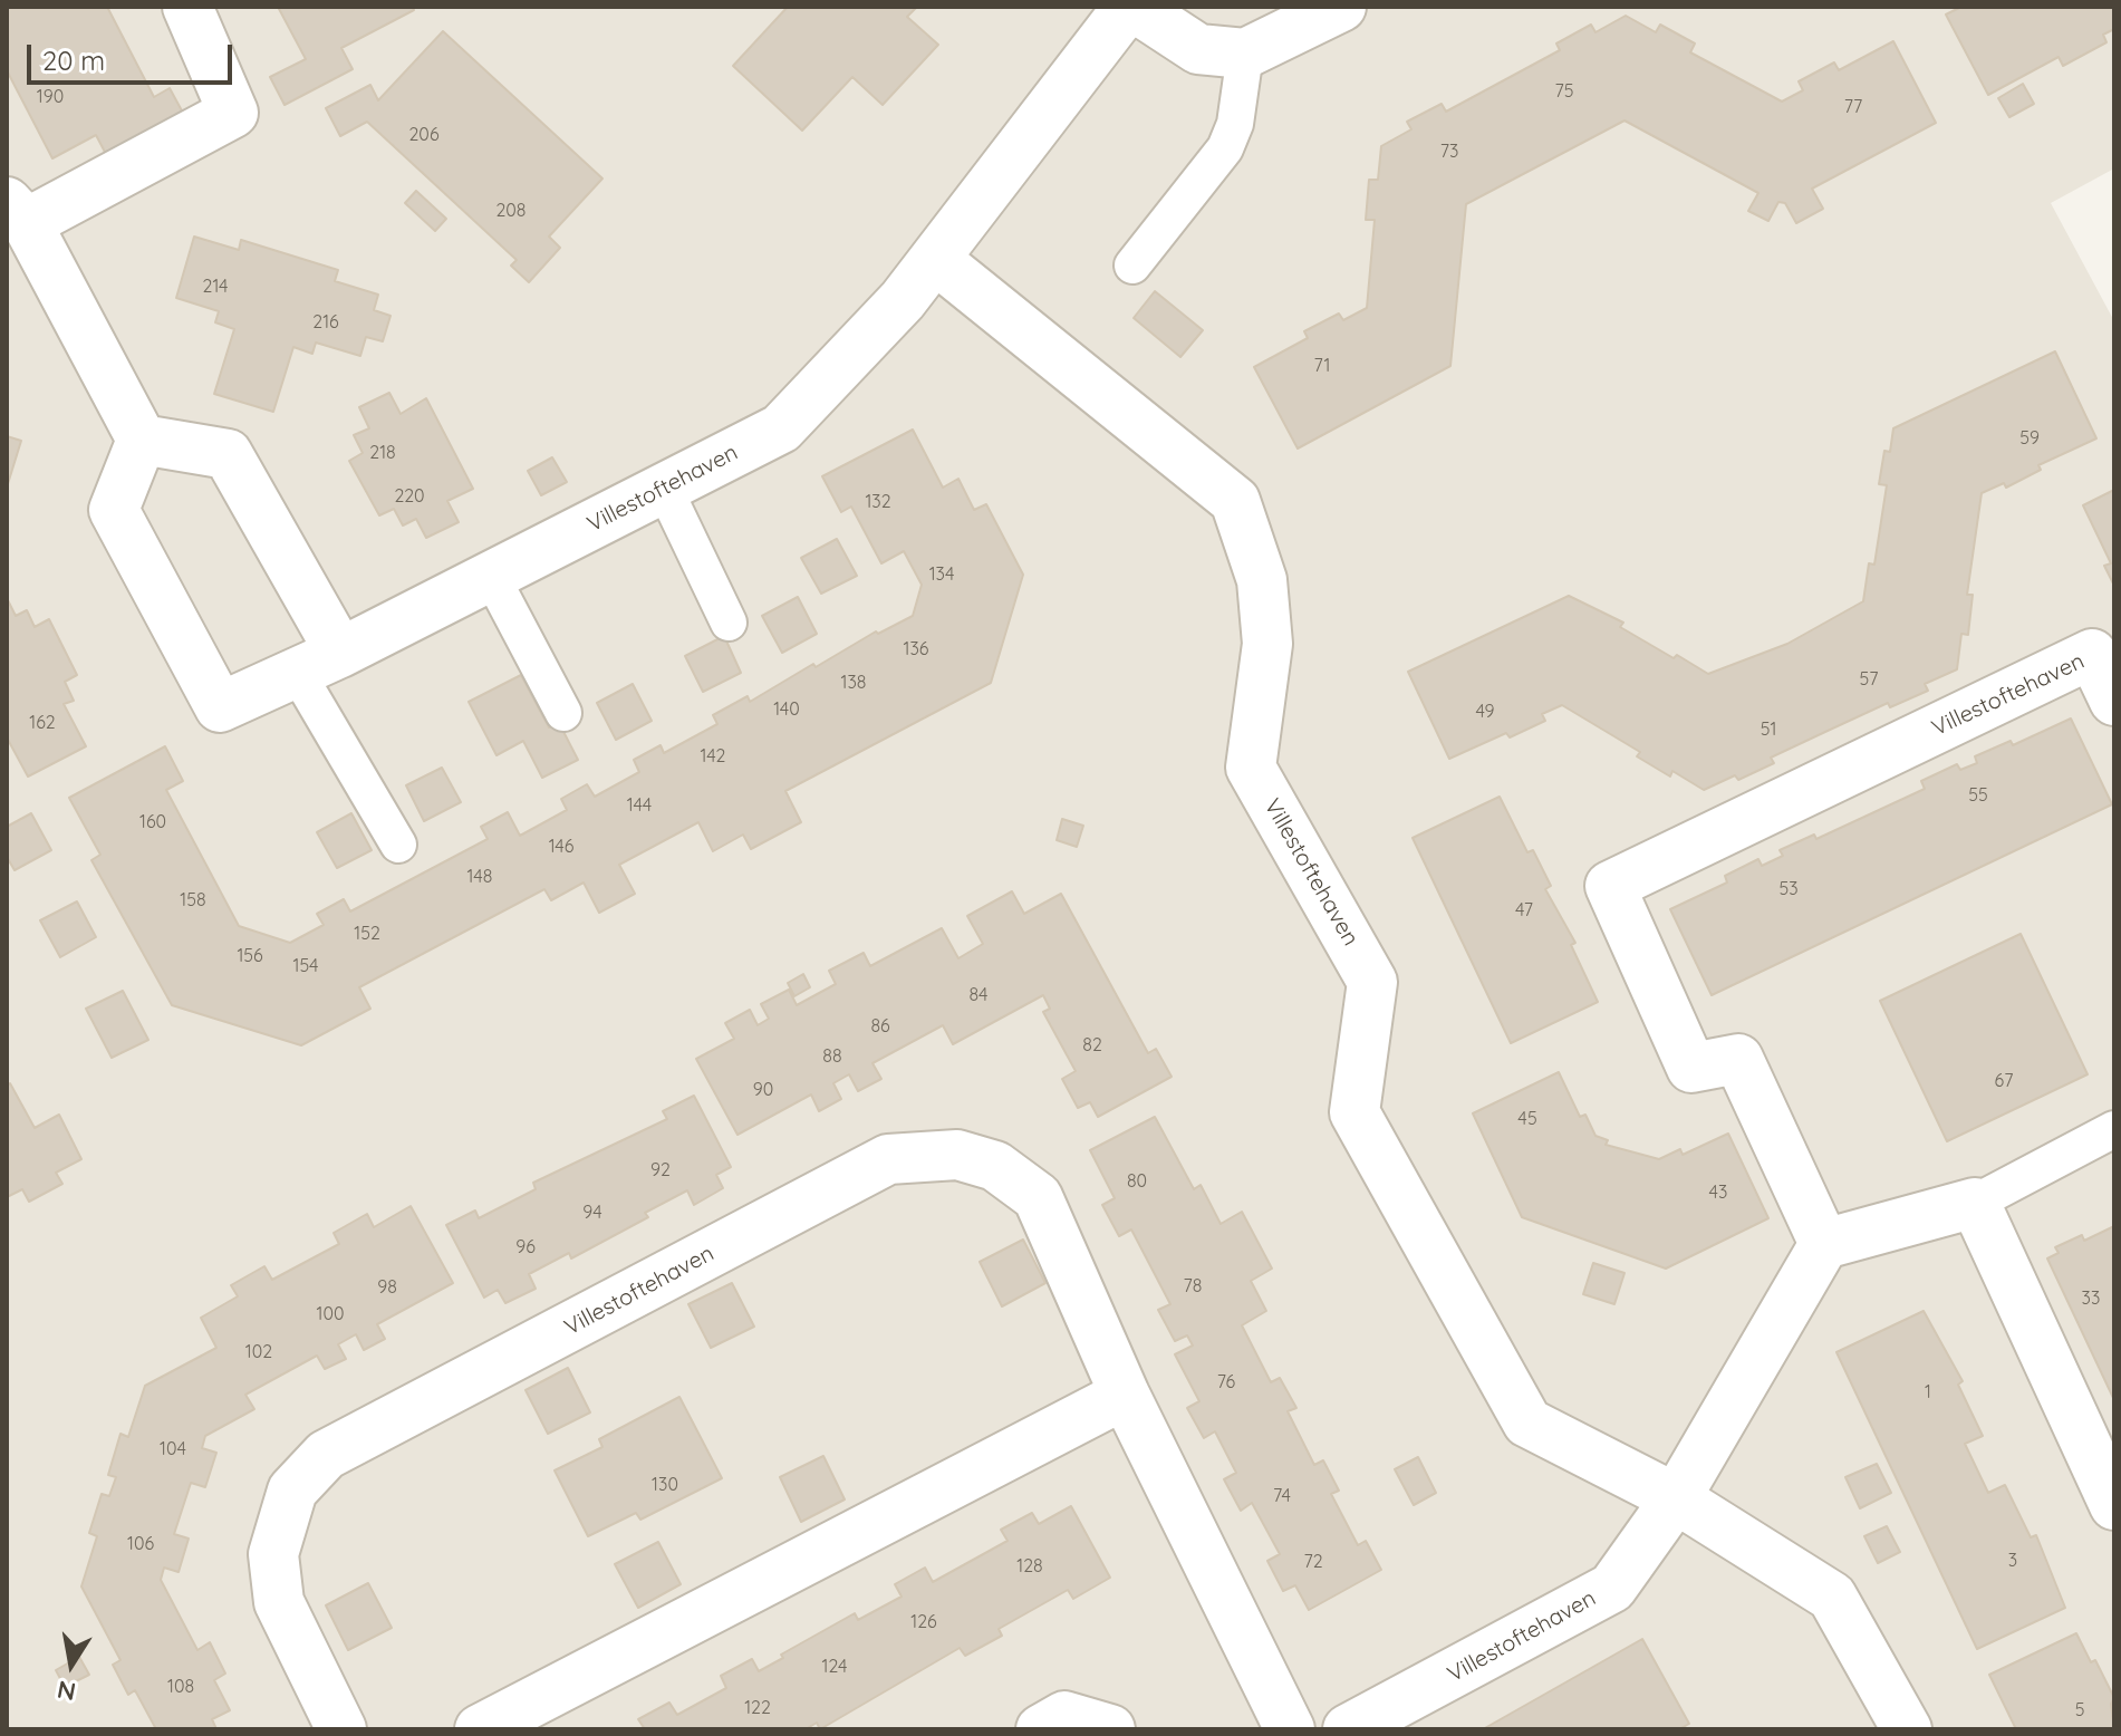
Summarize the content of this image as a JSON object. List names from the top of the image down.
{
  "streets": {
    "street": ["Villestoftehaven"]
  },
  "house_numbers": [
    "75",
    "190",
    "77",
    "206",
    "73",
    "208",
    "214",
    "216",
    "71",
    "59",
    "218",
    "220",
    "132",
    "134",
    "136",
    "57",
    "138",
    "140",
    "49",
    "162",
    "51",
    "142",
    "55",
    "144",
    "160",
    "146",
    "148",
    "53",
    "158",
    "47",
    "152",
    "156",
    "154",
    "84",
    "86",
    "82",
    "88",
    "67",
    "90",
    "45",
    "92",
    "80",
    "43",
    "94",
    "96",
    "78",
    "98",
    "33",
    "100",
    "102",
    "76",
    "1",
    "104",
    "130",
    "74",
    "106",
    "3",
    "72",
    "128",
    "126",
    "124",
    "108",
    "122",
    "5"
  ],
  "scale_bar": "20 m",
  "north": "bottom"
}
